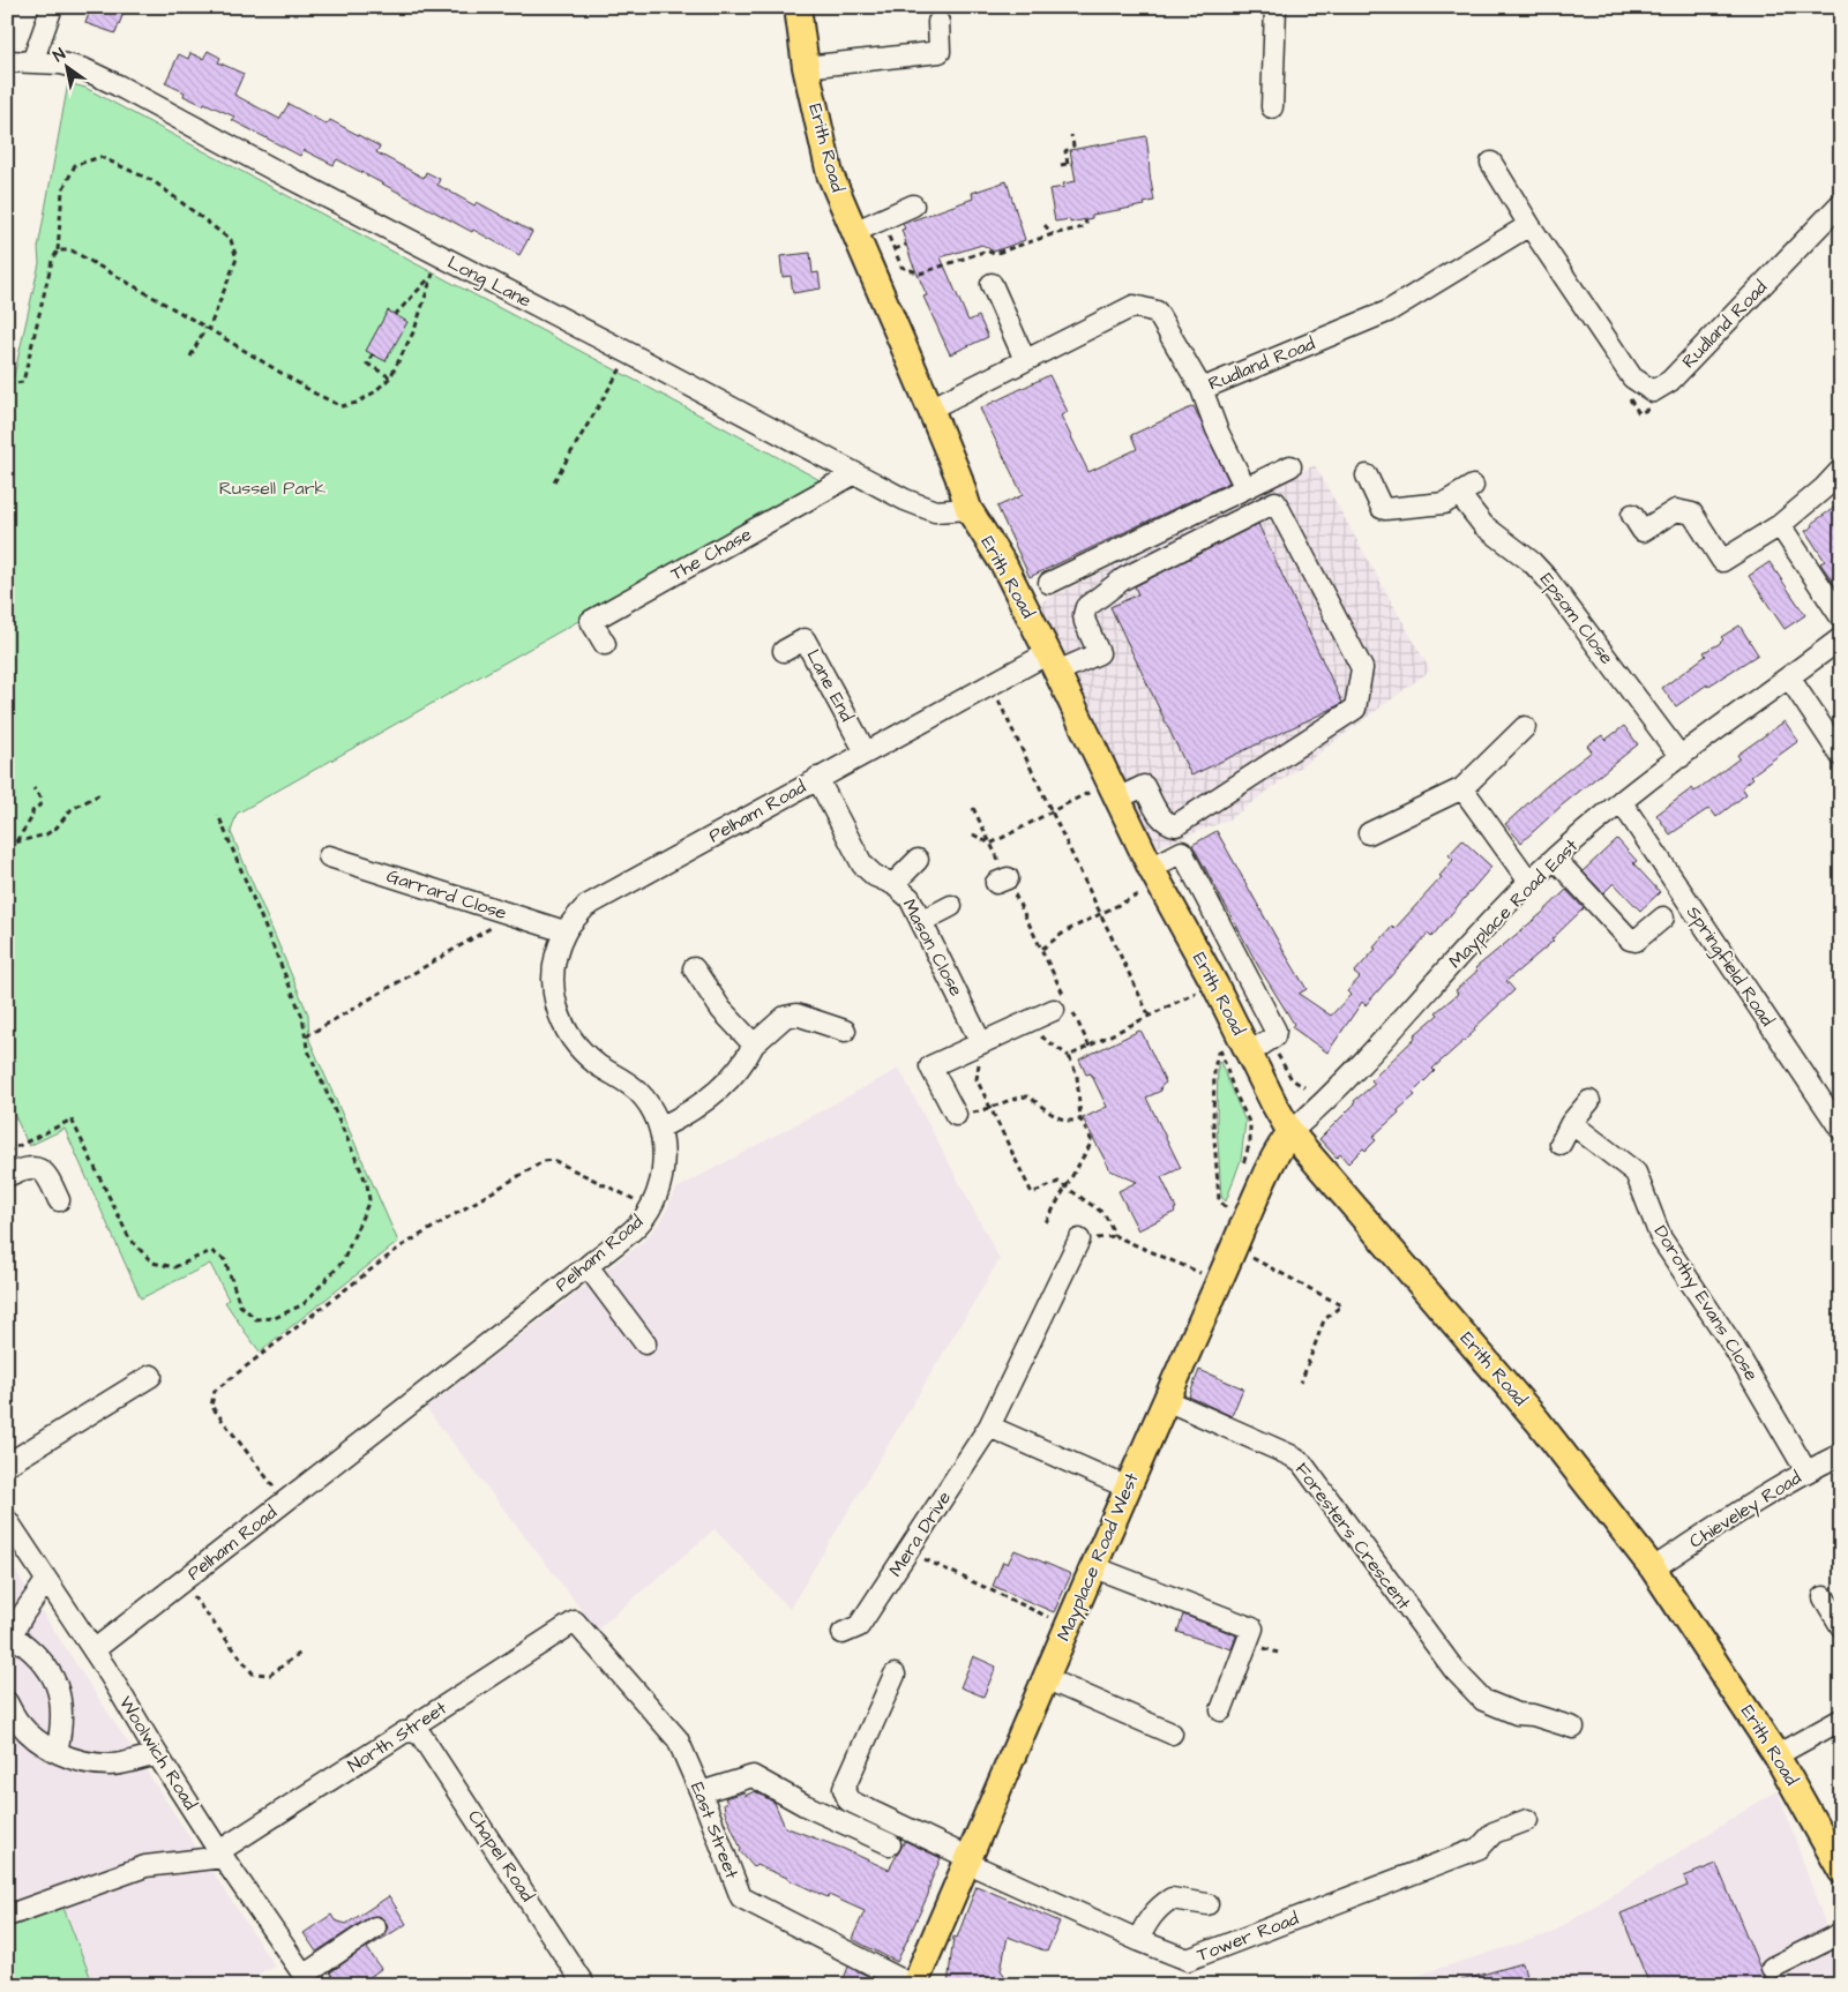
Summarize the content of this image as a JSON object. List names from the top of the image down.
{
  "streets": {
    "main road": ["Erith Road", "Mayplace Road West"],
    "street": [
      "Long Lane",
      "Rudland Road",
      "The Chase",
      "Epsom Close",
      "Lane End",
      "Pelham Road",
      "Garrard Close",
      "Mayplace Road East",
      "Mason Close",
      "Springfield Road",
      "Dorothy Evans Close",
      "Chieveley Road",
      "Mera Drive",
      "Foresters Crescent",
      "North Street",
      "Woolwich Road",
      "East Street",
      "Chapel Road",
      "Tower Road"
    ]
  },
  "crossings": [
    ["Erith Road", "Long Lane"],
    ["Erith Road", "Rudland Road"],
    ["Erith Road", "Pelham Road"],
    ["Erith Road", "Mayplace Road East"],
    ["Erith Road", "Chieveley Road"],
    ["Erith Road", "Mayplace Road West"],
    ["Long Lane", "The Chase"],
    ["Epsom Close", "Mayplace Road East"],
    ["Lane End", "Pelham Road"],
    ["Pelham Road", "Garrard Close"],
    ["Pelham Road", "Mason Close"],
    ["Pelham Road", "Woolwich Road"],
    ["Mayplace Road East", "Springfield Road"],
    ["Mayplace Road East", "Mayplace Road West"],
    ["Dorothy Evans Close", "Chieveley Road"],
    ["Foresters Crescent", "Mayplace Road West"],
    ["Mayplace Road West", "East Street"],
    ["Mayplace Road West", "Tower Road"],
    ["North Street", "Woolwich Road"],
    ["North Street", "East Street"],
    ["North Street", "Chapel Road"]
  ],
  "parks": ["Russell Park"],
  "north": "top left"
}
